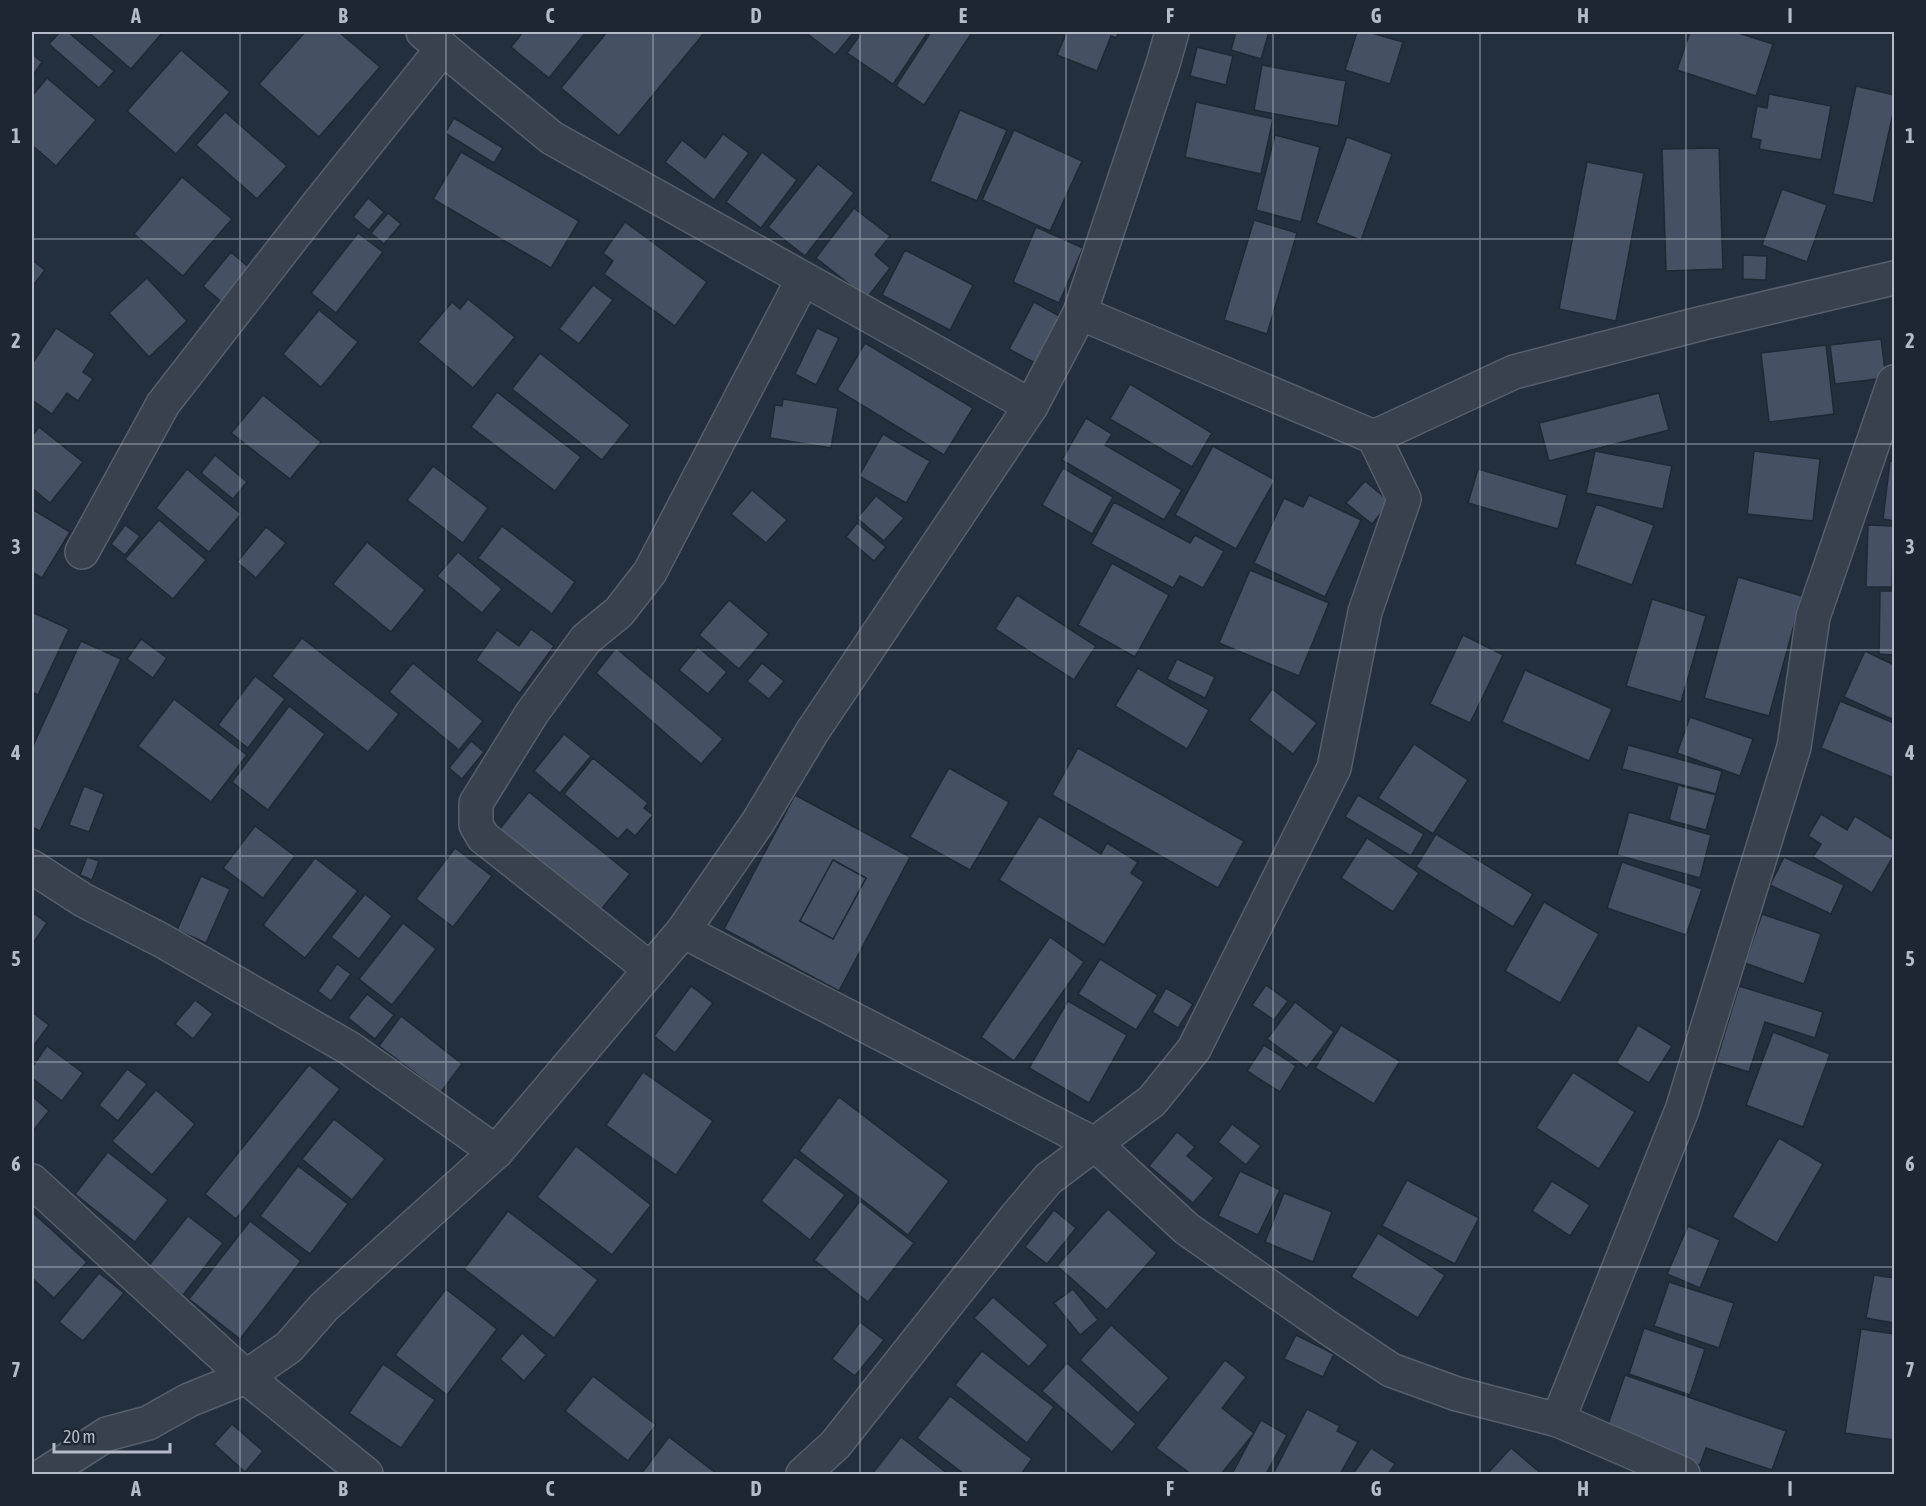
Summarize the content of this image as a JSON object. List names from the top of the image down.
{
  "scale_bar": "20 m",
  "grid": {
    "columns": [
      "A",
      "B",
      "C",
      "D",
      "E",
      "F",
      "G",
      "H",
      "I"
    ],
    "rows": [
      "1",
      "2",
      "3",
      "4",
      "5",
      "6",
      "7"
    ]
  }
}
